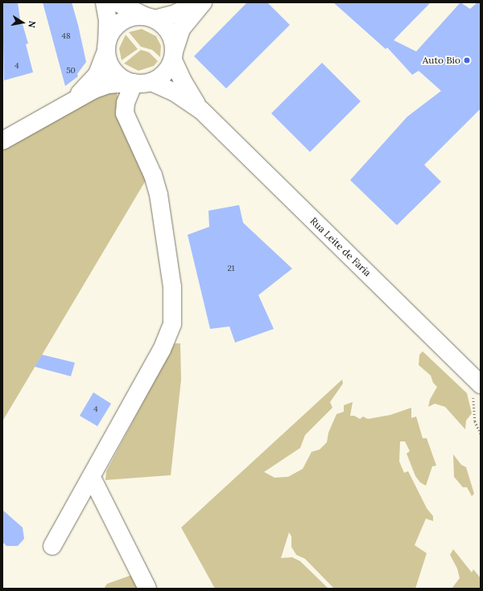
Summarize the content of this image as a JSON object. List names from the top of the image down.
{
  "streets": {
    "street": ["Rua Leite de Faria"]
  },
  "places": ["Auto Bio"],
  "house_numbers": [
    "48",
    "4",
    "50",
    "21",
    "4"
  ],
  "north": "right"
}
